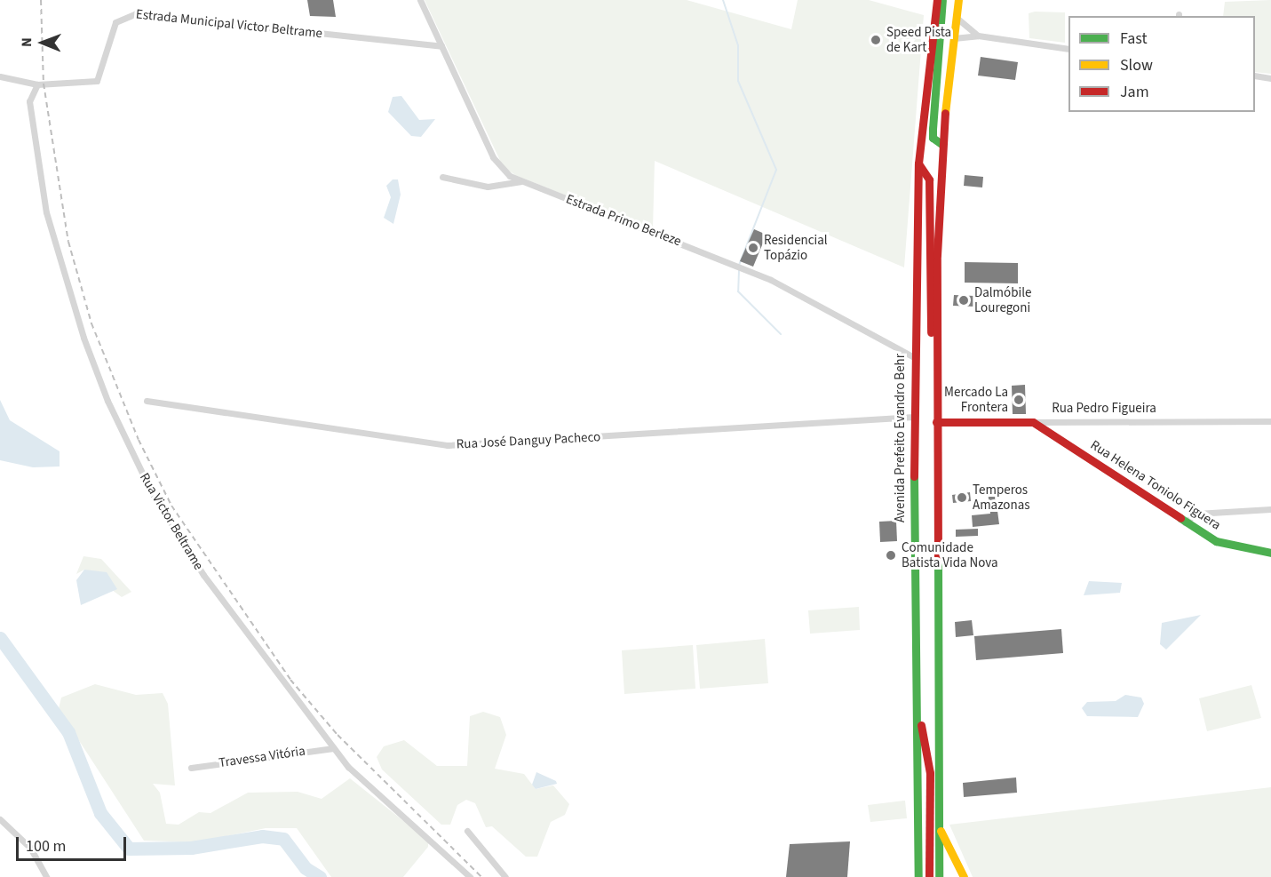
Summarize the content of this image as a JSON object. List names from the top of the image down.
{
  "streets": {
    "main road": ["Rua Pedro Figueira", "Avenida Prefeito Evandro Behr", "Rua Helena Toniolo Figuera"],
    "street": [
      "Estrada Municipal Victor Beltrame",
      "Estrada Primo Berleze",
      "Rua José Danguy Pacheco",
      "Rua Victor Beltrame",
      "Travessa Vitória"
    ]
  },
  "crossings": [
    ["Estrada Municipal Victor Beltrame", "Estrada Primo Berleze"],
    ["Estrada Municipal Victor Beltrame", "Rua Victor Beltrame"],
    ["Estrada Primo Berleze", "Avenida Prefeito Evandro Behr"],
    ["Rua Pedro Figueira", "Rua Helena Toniolo Figuera"],
    ["Avenida Prefeito Evandro Behr", "Rua José Danguy Pacheco"],
    ["Rua Victor Beltrame", "Travessa Vitória"]
  ],
  "places": [
    "Speed Pista de Kart",
    "Residencial Topázio",
    "Dalmóbile Louregoni",
    "Mercado La Frontera",
    "Temperos Amazonas",
    "Comunidade Batista Vida Nova"
  ],
  "legend": ["Fast", "Slow", "Jam"],
  "scale_bar": "100 m",
  "north": "left"
}
